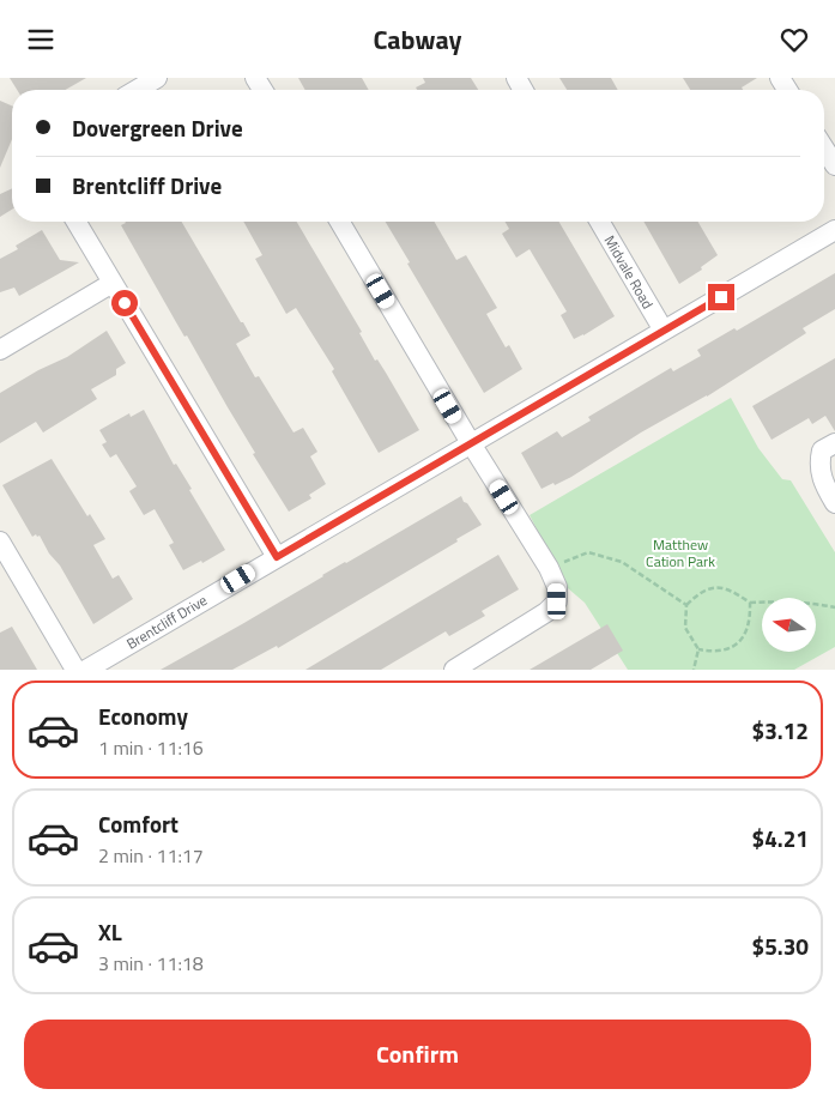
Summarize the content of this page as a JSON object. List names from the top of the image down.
{
  "streets": {
    "street": ["Midvale Road", "Brentcliff Drive"]
  },
  "crossings": [
    ["Midvale Road", "Brentcliff Drive"]
  ],
  "parks": ["Matthew Cation Park"],
  "north": "left",
  "page": {
    "header": "Cabway",
    "banner": ["Dovergreen Drive", "Brentcliff Drive"],
    "list": [
      {
        "name": "Economy",
        "note": "1 min · 11:16",
        "value": "$3.12"
      },
      {
        "name": "Comfort",
        "note": "2 min · 11:17",
        "value": "$4.21"
      },
      {
        "name": "XL",
        "note": "3 min · 11:18",
        "value": "$5.30"
      }
    ],
    "buttons": "Confirm"
  }
}
